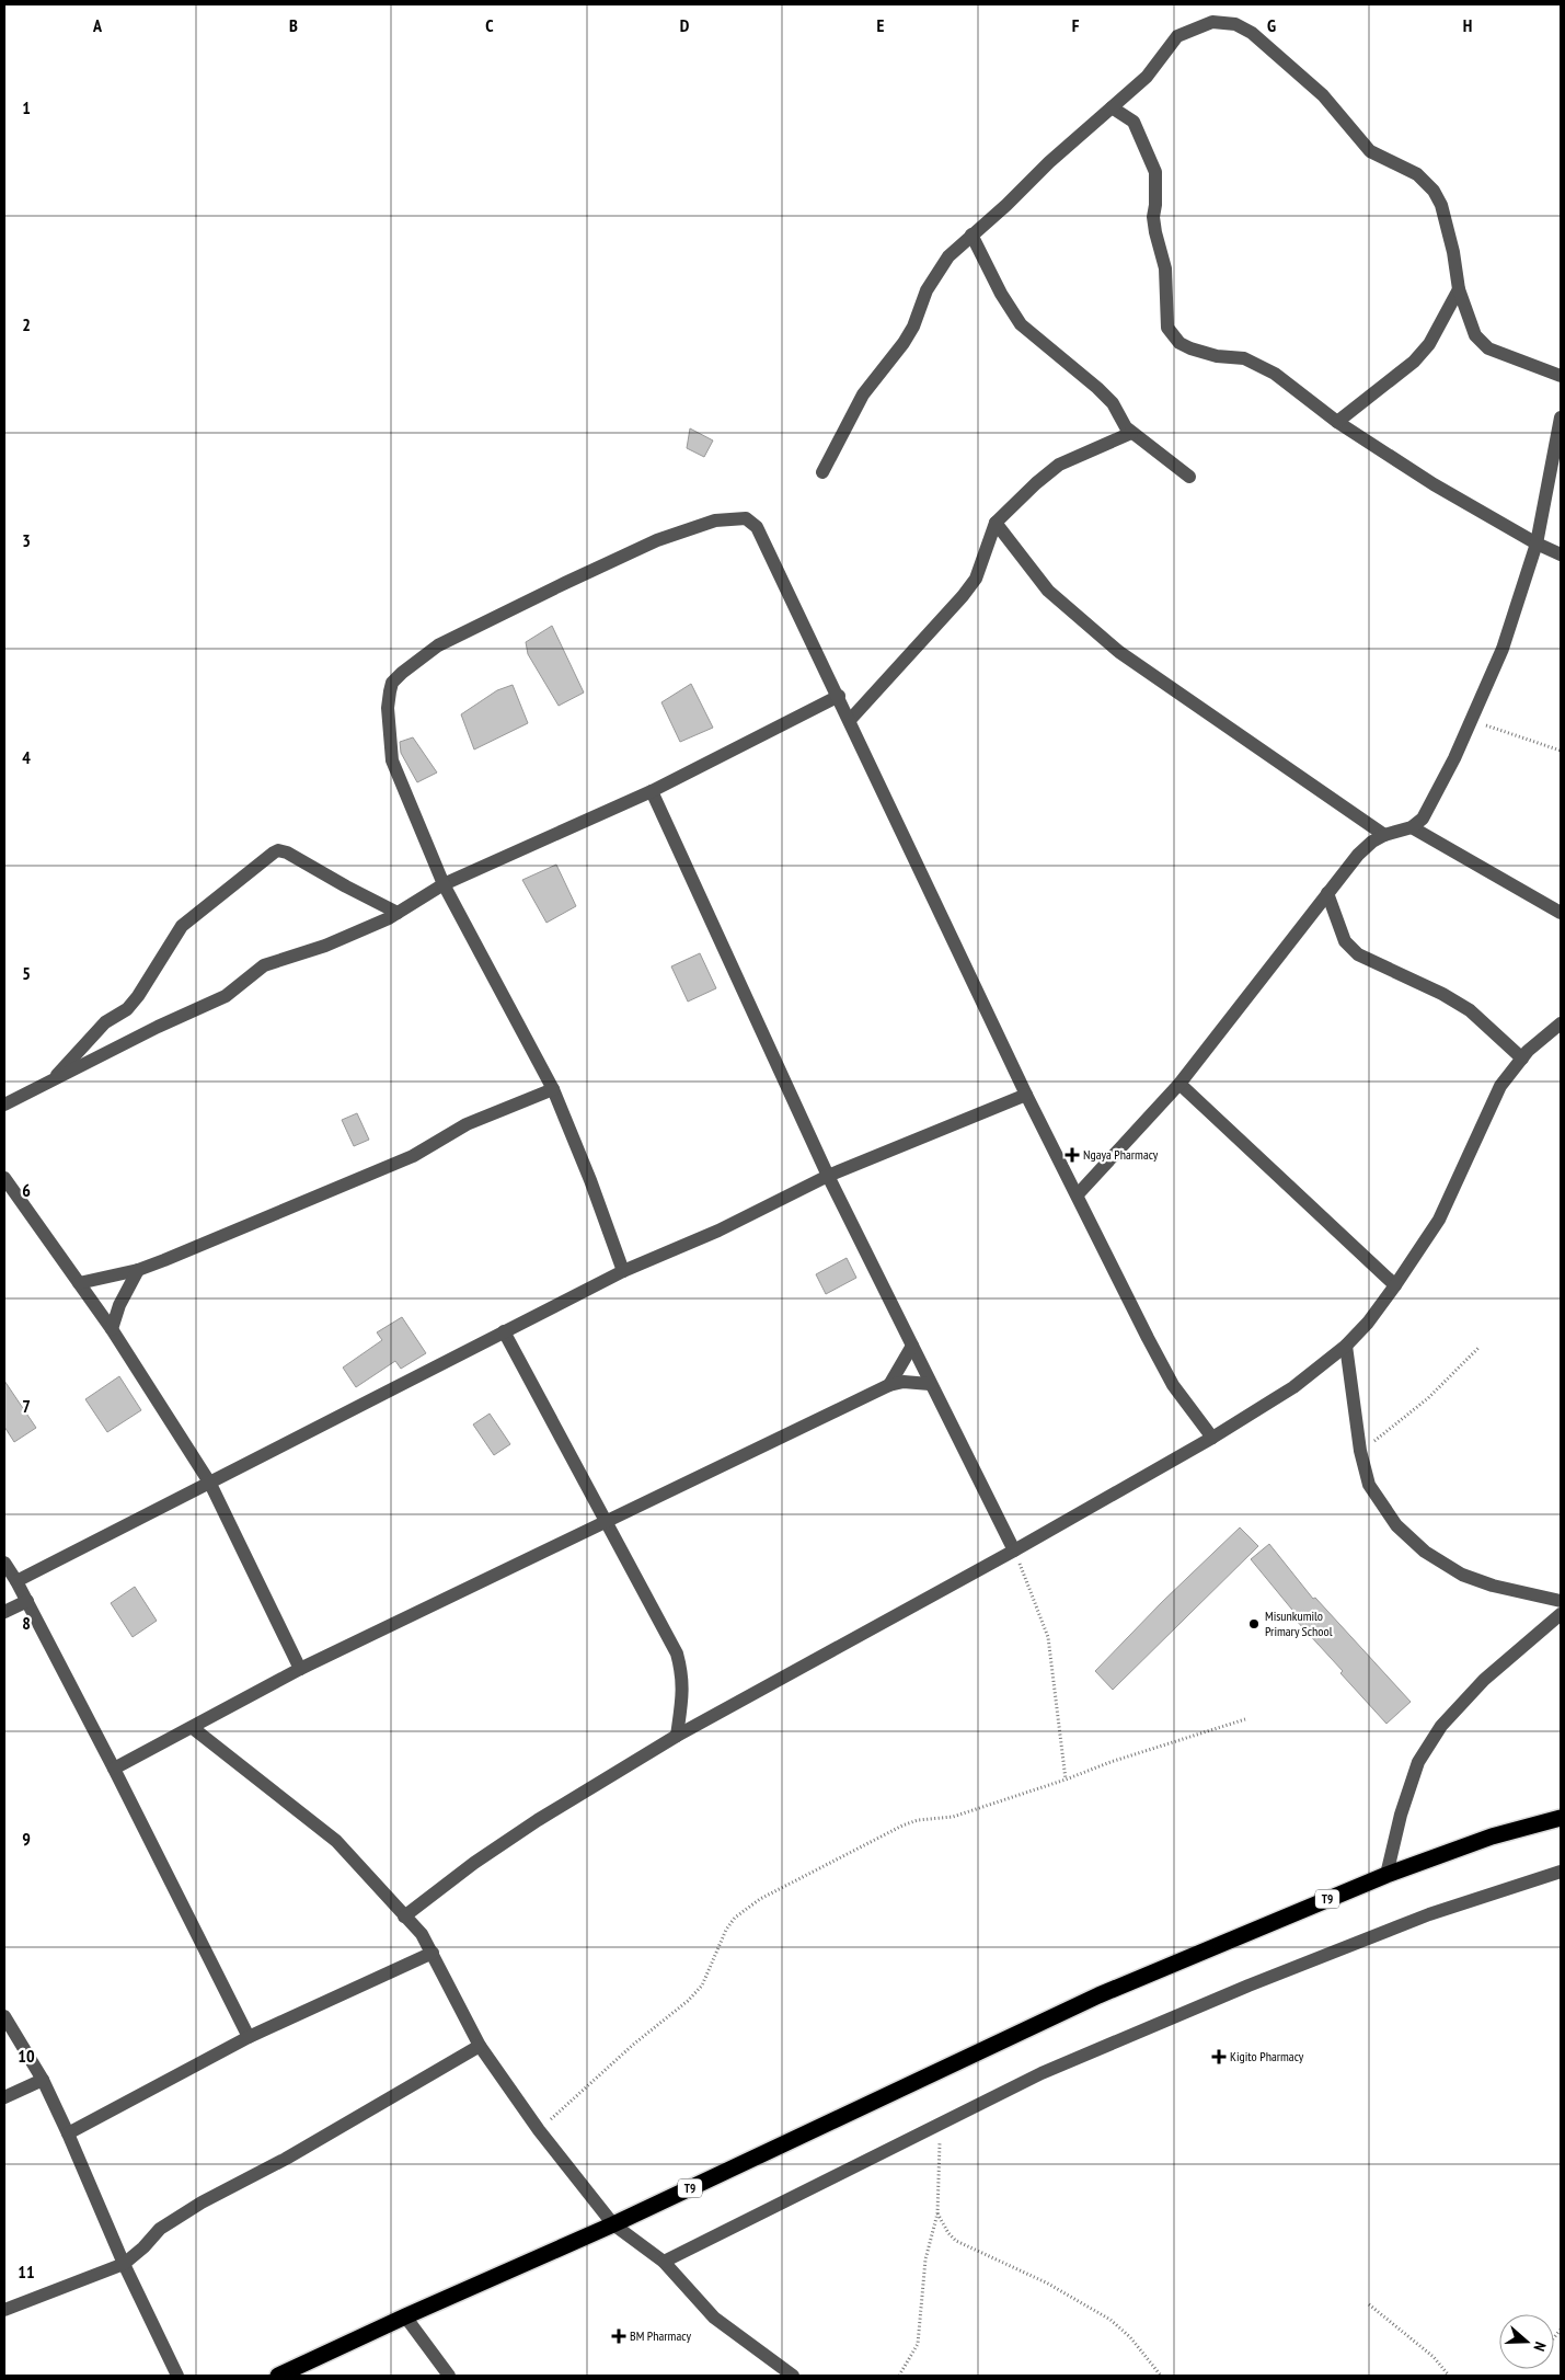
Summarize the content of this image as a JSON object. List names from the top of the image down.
{
  "streets": {
    "highway": ["T9"]
  },
  "places": {
    "health": ["Ngaya Pharmacy", "Kigito Pharmacy", "BM Pharmacy"],
    "other": ["Misunkumilo Primary School"]
  },
  "north": "right",
  "grid": {
    "columns": [
      "A",
      "B",
      "C",
      "D",
      "E",
      "F",
      "G",
      "H"
    ],
    "rows": [
      "1",
      "2",
      "3",
      "4",
      "5",
      "6",
      "7",
      "8",
      "9",
      "10",
      "11"
    ]
  }
}
